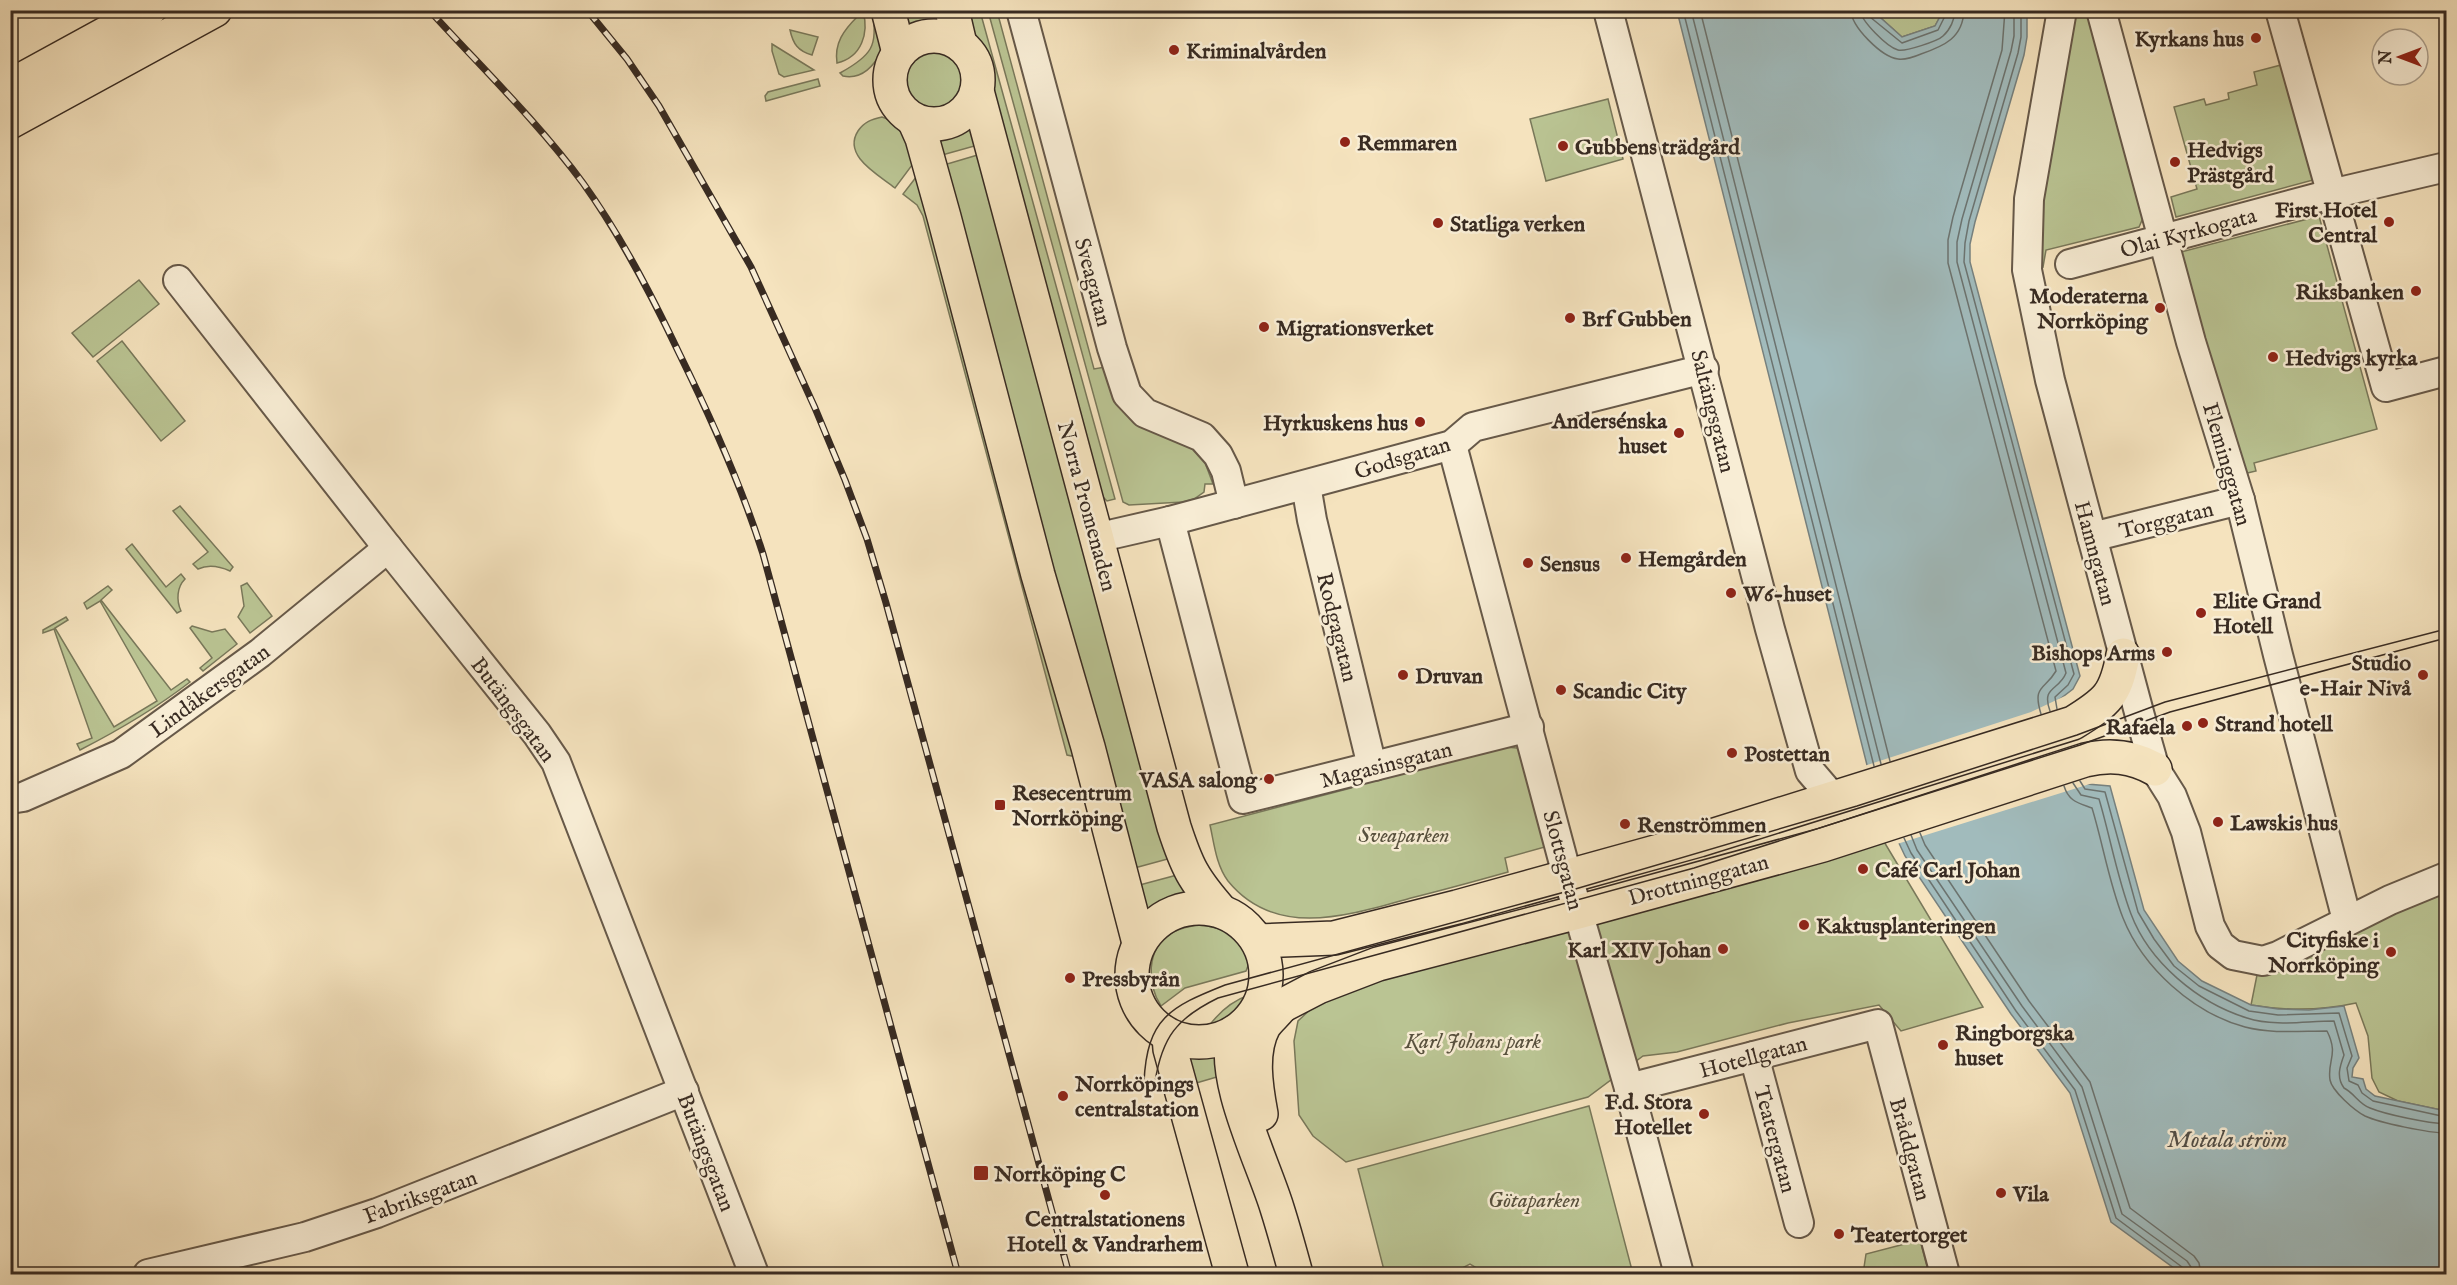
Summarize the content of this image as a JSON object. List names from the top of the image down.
{
  "streets": {
    "main road": ["Norra Promenaden", "Drottninggatan"],
    "street": [
      "Olai Kyrkogata",
      "Sveagatan",
      "Saltängsgatan",
      "Godsgatan",
      "Fleminggatan",
      "Torggatan",
      "Hamngatan",
      "Rodgagatan",
      "Lindåkersgatan",
      "Butängsgatan",
      "Magasinsgatan",
      "Slottsgatan",
      "Hotellgatan",
      "Teatergatan",
      "Bråddgatan",
      "Fabriksgatan"
    ]
  },
  "crossings": [
    ["Olai Kyrkogata", "Fleminggatan"],
    ["Sveagatan", "Godsgatan"],
    ["Saltängsgatan", "Godsgatan"],
    ["Saltängsgatan", "Drottninggatan"],
    ["Godsgatan", "Norra Promenaden"],
    ["Godsgatan", "Rodgagatan"],
    ["Godsgatan", "Magasinsgatan"],
    ["Godsgatan", "Slottsgatan"],
    ["Fleminggatan", "Torggatan"],
    ["Fleminggatan", "Hamngatan"],
    ["Norra Promenaden", "Drottninggatan"],
    ["Torggatan", "Hamngatan"],
    ["Hamngatan", "Drottninggatan"],
    ["Rodgagatan", "Magasinsgatan"],
    ["Lindåkersgatan", "Butängsgatan"],
    ["Butängsgatan", "Fabriksgatan"],
    ["Magasinsgatan", "Slottsgatan"],
    ["Slottsgatan", "Drottninggatan"],
    ["Slottsgatan", "Hotellgatan"],
    ["Hotellgatan", "Teatergatan"],
    ["Hotellgatan", "Bråddgatan"]
  ],
  "water": ["Motala ström"],
  "parks": ["Sveaparken", "Karl Johans park", "Götaparken"],
  "places": {
    "other": [
      "Kyrkans hus",
      "Kriminalvården",
      "Remmaren",
      "Gubbens trädgård",
      "Hedvigs Prästgård",
      "First Hotel Central",
      "Statliga verken",
      "Riksbanken",
      "Moderaterna Norrköping",
      "Brf Gubben",
      "Migrationsverket",
      "Hedvigs kyrka",
      "Hyrkuskens hus",
      "Andersénska huset",
      "Hemgården",
      "Sensus",
      "W6-huset",
      "Elite Grand Hotell",
      "Bishops Arms",
      "Druvan",
      "Studio e-Hair Nivå",
      "Scandic City",
      "Strand hotell",
      "Rafaela",
      "Postettan",
      "VASA salong",
      "Lawskis hus",
      "Renströmmen",
      "Café Carl Johan",
      "Kaktusplanteringen",
      "Karl XIV Johan",
      "Cityfiske i Norrköping",
      "Pressbyrån",
      "Ringborgska huset",
      "Norrköpings centralstation",
      "F.d. Stora Hotellet",
      "Vila",
      "Centralstationens Hotell & Vandrarhem",
      "Teatertorget"
    ],
    "transit": ["Resecentrum Norrköping", "Norrköping C"]
  },
  "north": "left"
}
